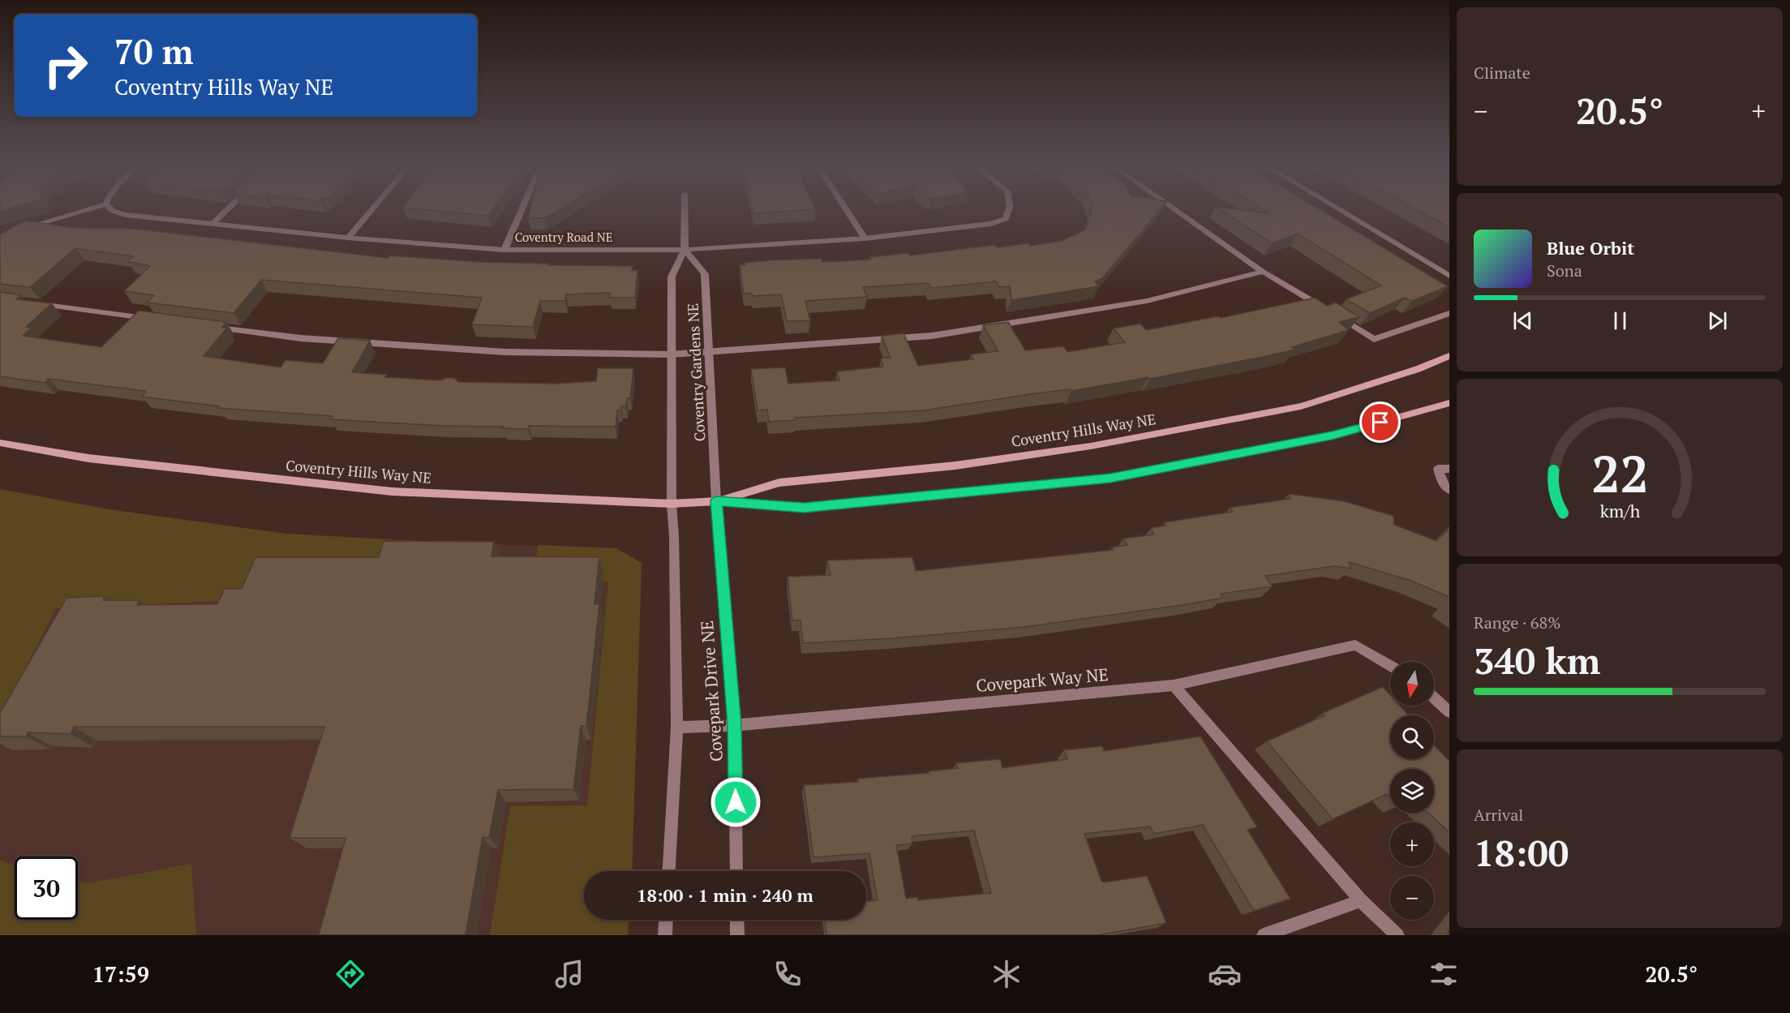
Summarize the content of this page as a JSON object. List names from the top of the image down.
{
  "streets": {
    "street": [
      "Coventry Road NE",
      "Coventry Gardens NE",
      "Coventry Hills Way NE",
      "Covepark Way NE",
      "Covepark Drive NE"
    ]
  },
  "crossings": [
    ["Coventry Road NE", "Coventry Gardens NE"],
    ["Coventry Gardens NE", "Coventry Hills Way NE"],
    ["Coventry Gardens NE", "Covepark Drive NE"],
    ["Coventry Hills Way NE", "Covepark Drive NE"],
    ["Covepark Way NE", "Covepark Drive NE"]
  ],
  "north": "bottom",
  "page": {
    "tile": [
      "Climate",
      ["Range · 68%", "340 km"],
      ["Arrival", "18:00"]
    ],
    "turn": ["70 m", "Coventry Hills Way NE"],
    "heat": ["−", "20.5°", "+"],
    "song": ["Blue Orbit", "Sona"],
    "map_buttons": ["+", "−"],
    "limit": "30",
    "trip": "18:00 · 1 min · 240 m",
    "tabs": ["17:59", "20.5°"],
    "gauge": ["22", "km/h"]
  }
}
